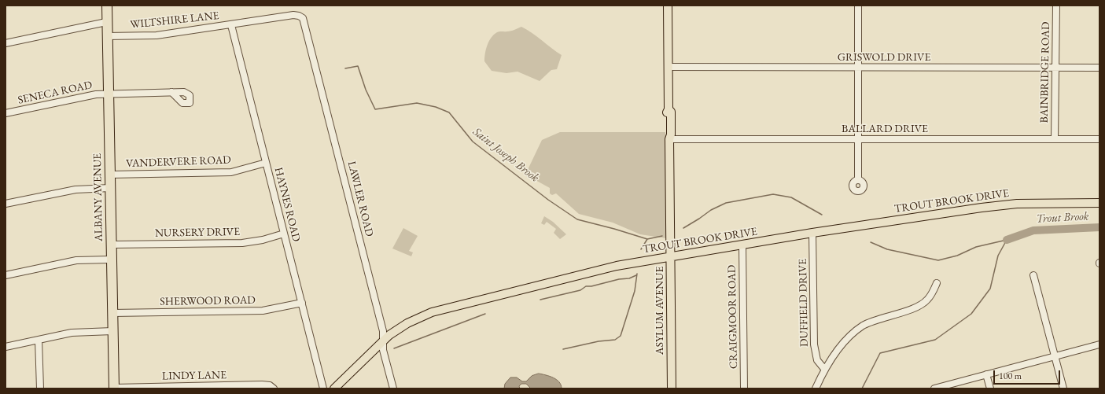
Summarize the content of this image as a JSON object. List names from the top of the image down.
{
  "streets": {
    "highway": ["ALBANY AVENUE"],
    "main road": ["TROUT BROOK DRIVE", "ASYLUM AVENUE"],
    "street": [
      "WILTSHIRE LANE",
      "GRISWOLD DRIVE",
      "BAINBRIDGE ROAD",
      "SENECA ROAD",
      "BALLARD DRIVE",
      "VANDERVERE ROAD",
      "LAWLER ROAD",
      "HAYNES ROAD",
      "NURSERY DRIVE",
      "SHERWOOD ROAD",
      "DUFFIELD DRIVE",
      "CRAIGMOOR ROAD",
      "LINDY LANE"
    ]
  },
  "crossings": [
    ["WILTSHIRE LANE", "ALBANY AVENUE"],
    ["WILTSHIRE LANE", "LAWLER ROAD"],
    ["WILTSHIRE LANE", "HAYNES ROAD"],
    ["GRISWOLD DRIVE", "BAINBRIDGE ROAD"],
    ["GRISWOLD DRIVE", "ASYLUM AVENUE"],
    ["BAINBRIDGE ROAD", "BALLARD DRIVE"],
    ["SENECA ROAD", "ALBANY AVENUE"],
    ["BALLARD DRIVE", "ASYLUM AVENUE"],
    ["VANDERVERE ROAD", "ALBANY AVENUE"],
    ["VANDERVERE ROAD", "HAYNES ROAD"],
    ["ALBANY AVENUE", "NURSERY DRIVE"],
    ["ALBANY AVENUE", "SHERWOOD ROAD"],
    ["ALBANY AVENUE", "LINDY LANE"],
    ["LAWLER ROAD", "TROUT BROOK DRIVE"],
    ["TROUT BROOK DRIVE", "DUFFIELD DRIVE"],
    ["TROUT BROOK DRIVE", "ASYLUM AVENUE"],
    ["TROUT BROOK DRIVE", "CRAIGMOOR ROAD"],
    ["HAYNES ROAD", "NURSERY DRIVE"],
    ["HAYNES ROAD", "SHERWOOD ROAD"]
  ],
  "water": ["Saint Joseph Brook", "Trout Brook"],
  "scale_bar": "100 m"
}
